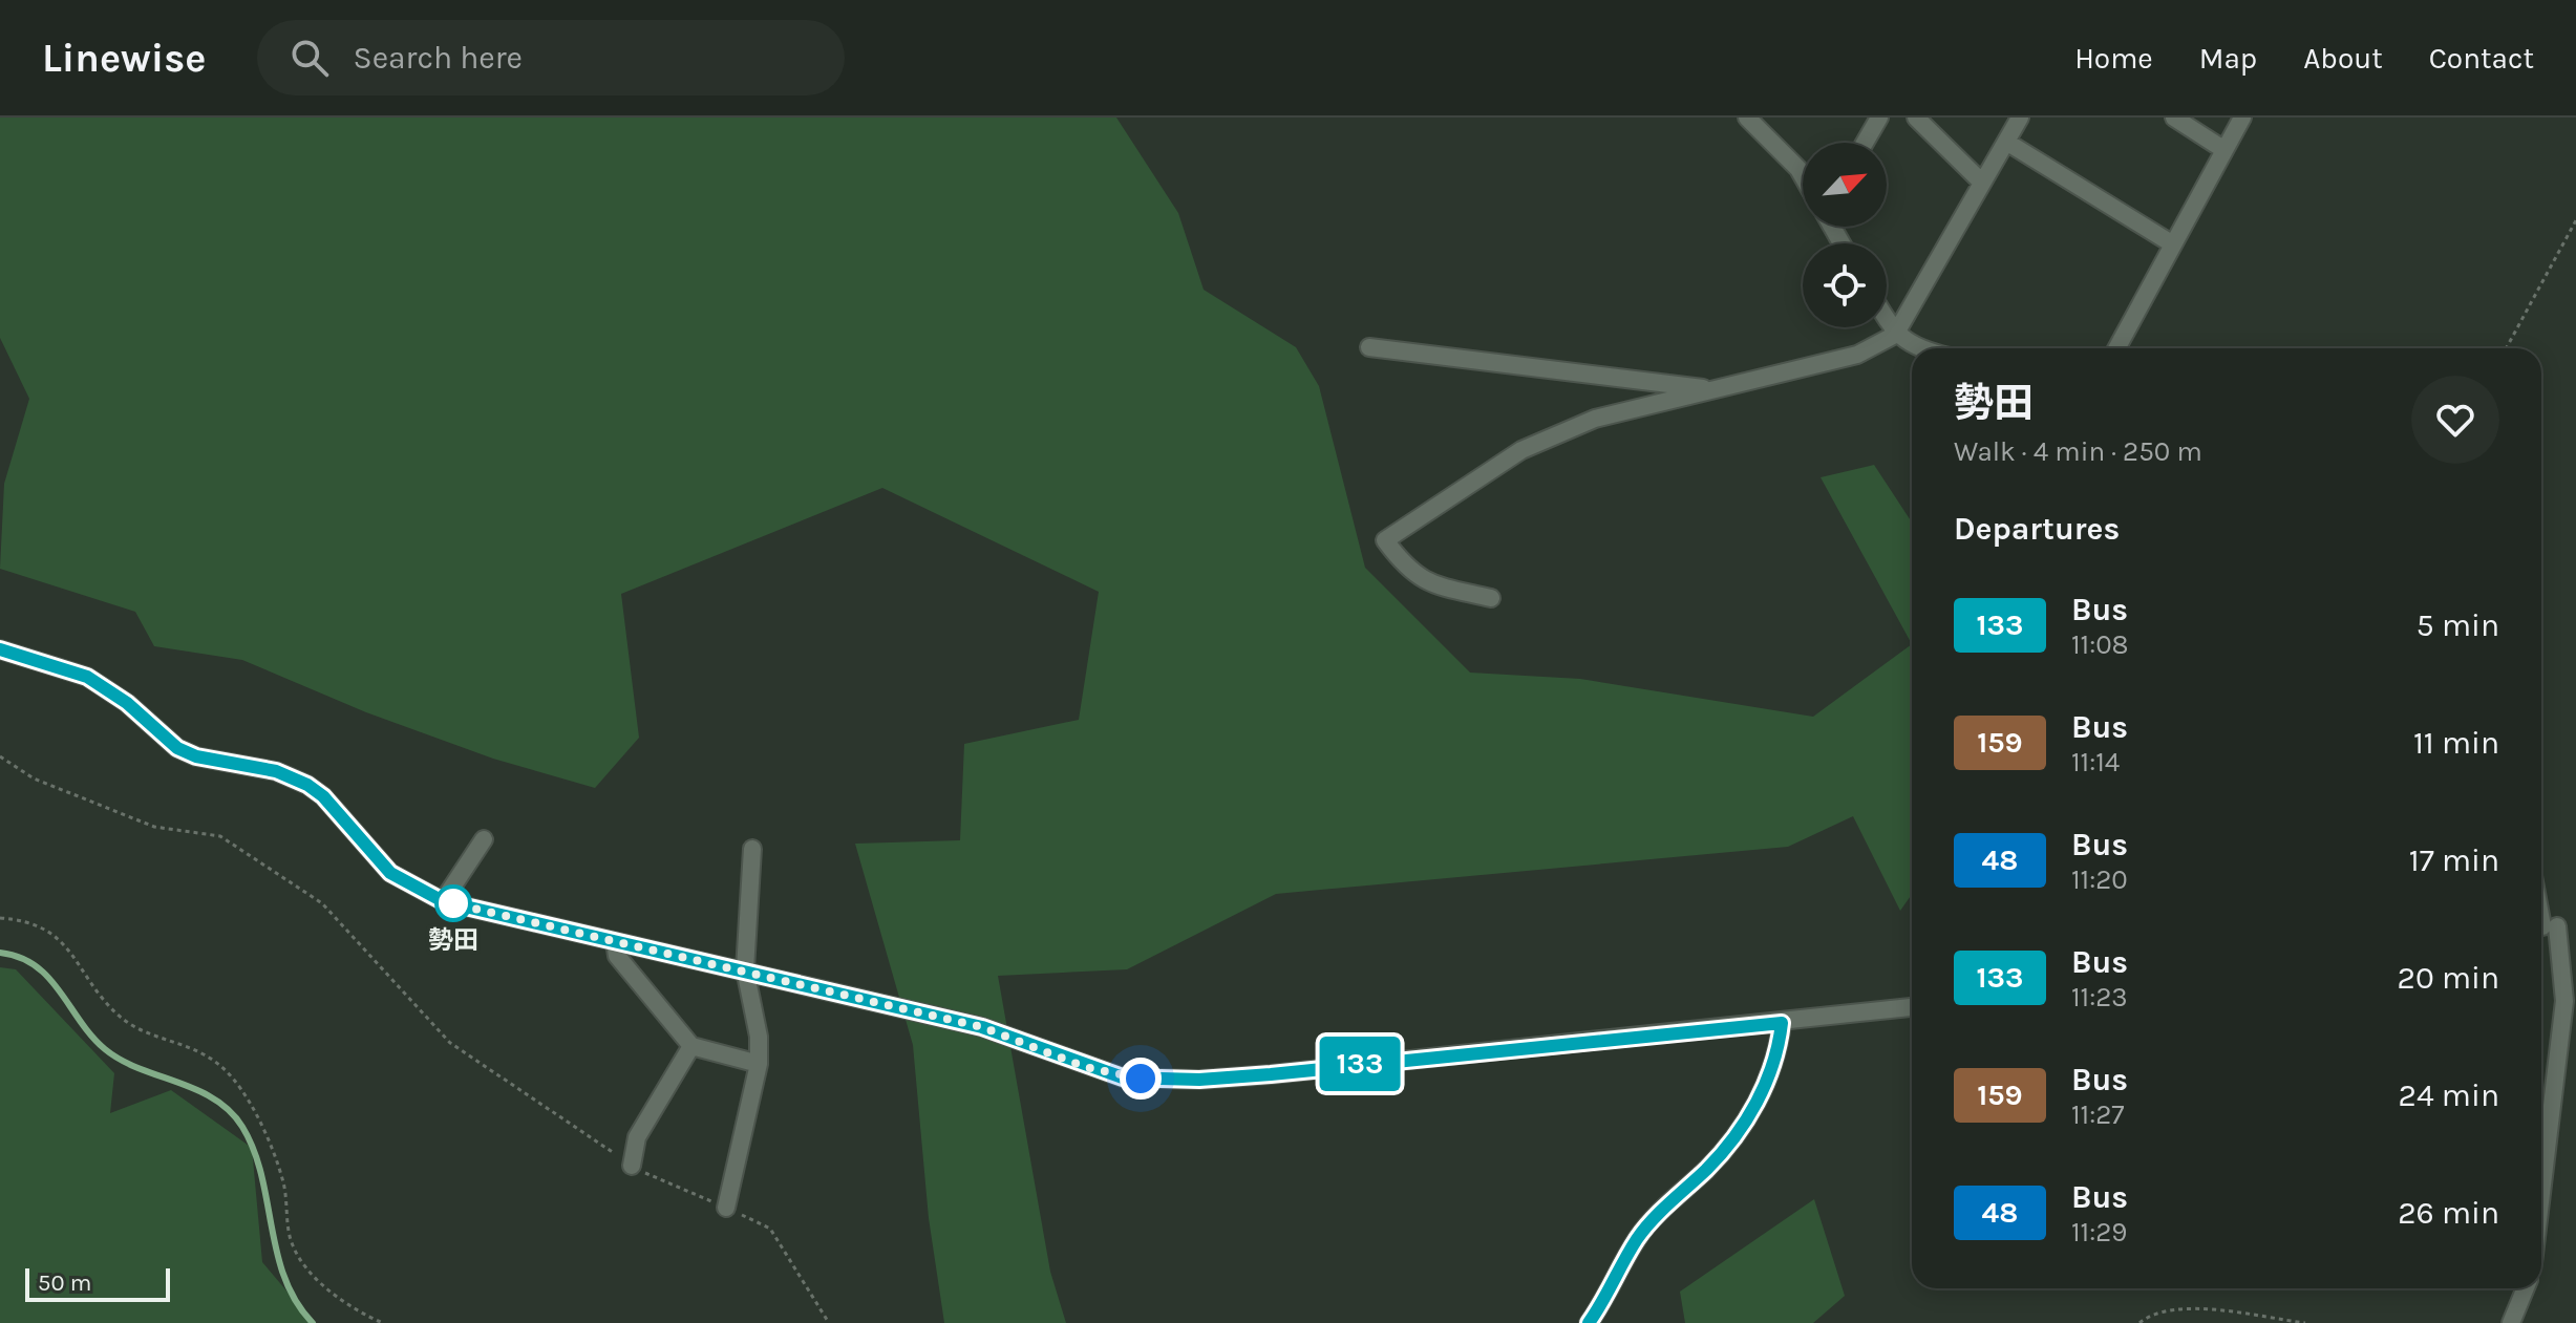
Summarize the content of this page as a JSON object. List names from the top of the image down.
{
  "places": ["勢田"],
  "lines": ["bus line 133"],
  "scale_bar": "50 m",
  "north": "top right",
  "page": {
    "header": "Linewise",
    "search": "Search here",
    "nav": [
      "Home",
      "Map",
      "About",
      "Contact"
    ],
    "on_map": "133",
    "heading": [
      ["勢田", "Walk · 4 min · 250 m"],
      "Departures"
    ],
    "list": [
      {
        "mark": "133",
        "name": "Bus",
        "note": "11:08",
        "value": "5 min"
      },
      {
        "mark": "159",
        "name": "Bus",
        "note": "11:14",
        "value": "11 min"
      },
      {
        "mark": "48",
        "name": "Bus",
        "note": "11:20",
        "value": "17 min"
      },
      {
        "mark": "133",
        "name": "Bus",
        "note": "11:23",
        "value": "20 min"
      },
      {
        "mark": "159",
        "name": "Bus",
        "note": "11:27",
        "value": "24 min"
      },
      {
        "mark": "48",
        "name": "Bus",
        "note": "11:29",
        "value": "26 min"
      }
    ],
    "scale": "50 m"
  }
}
